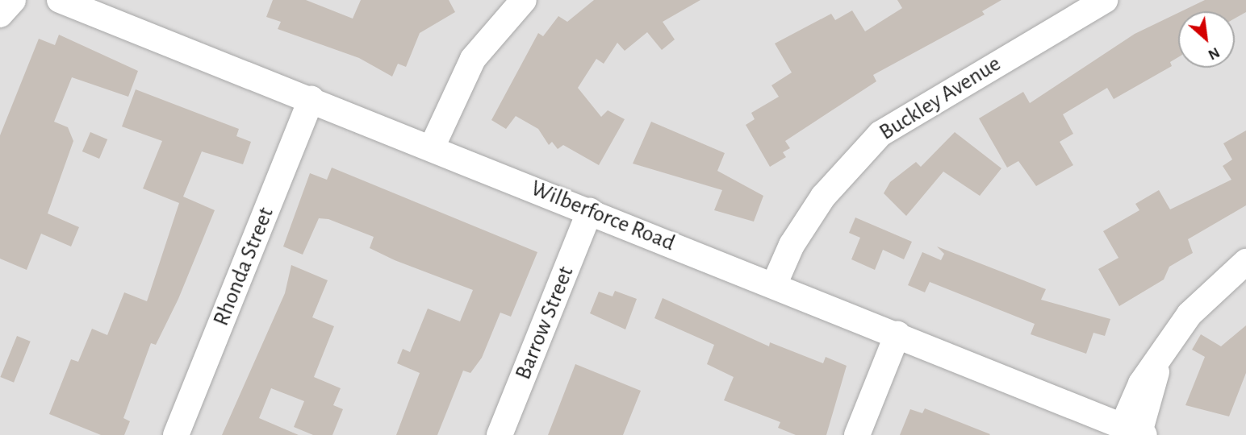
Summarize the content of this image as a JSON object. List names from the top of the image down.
{
  "streets": {
    "street": [
      "Buckley Avenue",
      "Wilberforce Road",
      "Rhonda Street",
      "Barrow Street"
    ]
  },
  "crossings": [
    ["Buckley Avenue", "Wilberforce Road"],
    ["Wilberforce Road", "Rhonda Street"],
    ["Wilberforce Road", "Barrow Street"]
  ],
  "north": "bottom right"
}
